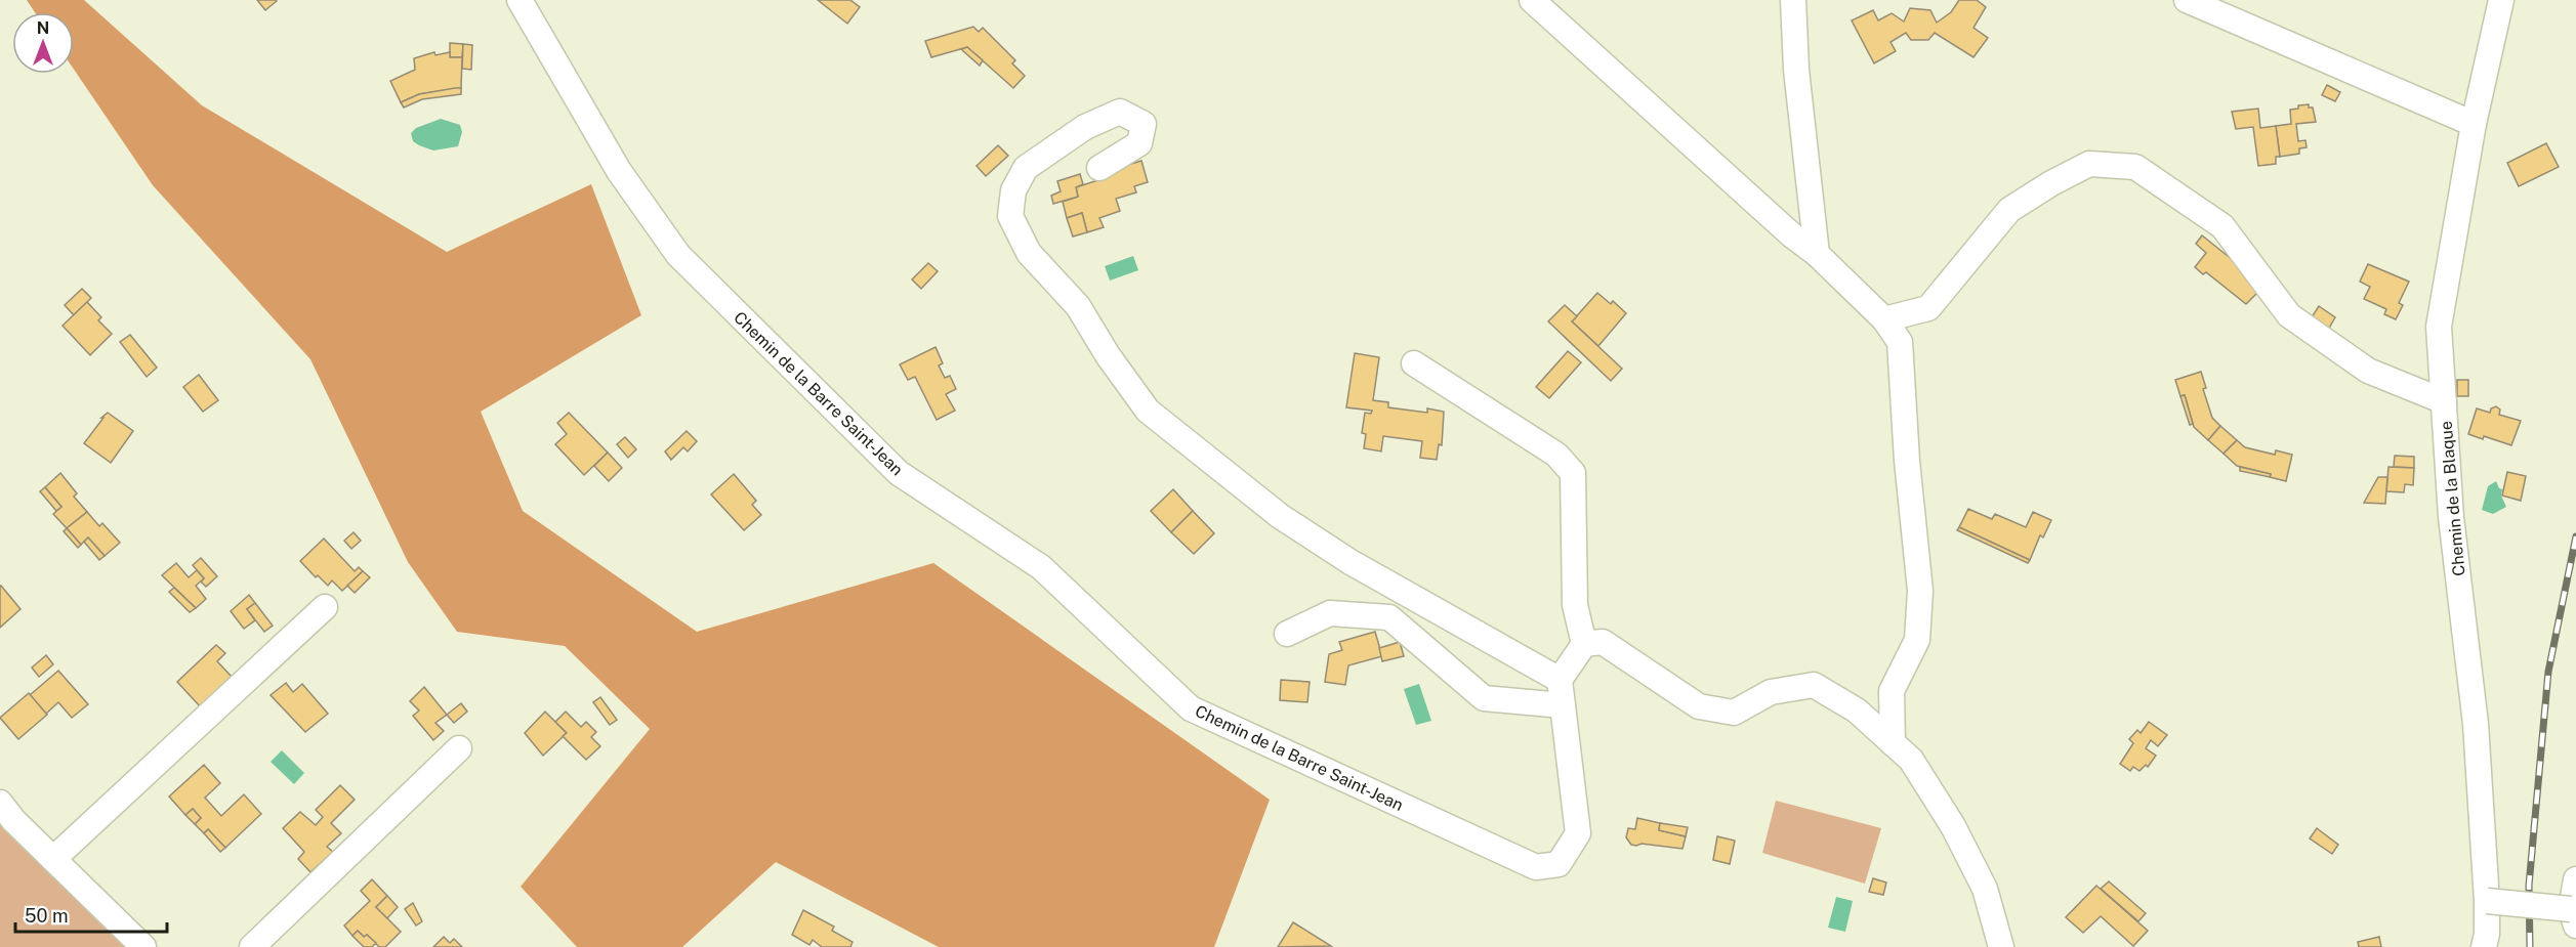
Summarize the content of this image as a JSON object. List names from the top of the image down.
{
  "streets": {
    "street": ["Chemin de la Barre Saint-Jean", "Chemin de la Blaque"]
  },
  "scale_bar": "50 m",
  "north": "top"
}
